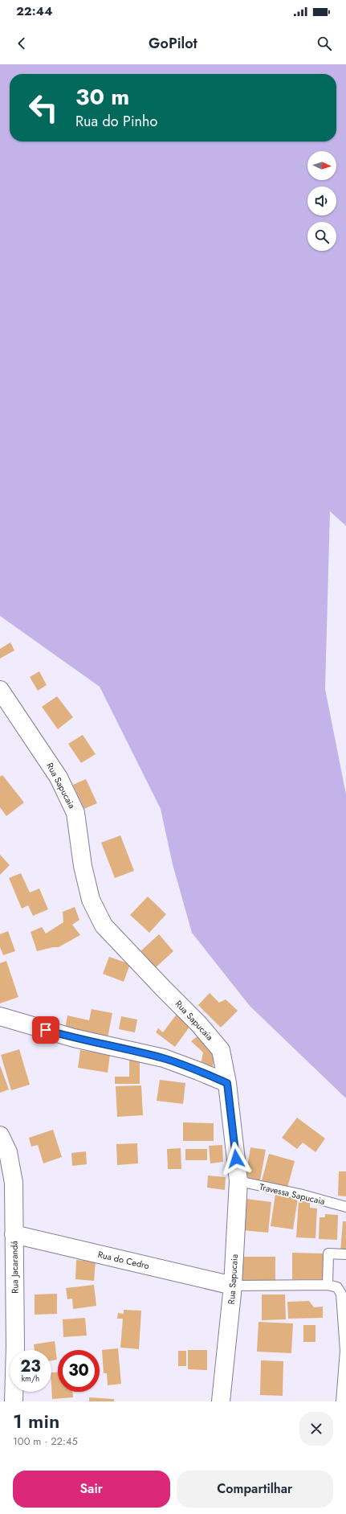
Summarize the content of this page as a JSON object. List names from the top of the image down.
{
  "streets": {
    "street": ["Rua Sapucaia", "Rua do Cedro", "Rua Jacarandá"],
    "lane": ["Travessa Sapucaia"]
  },
  "crossings": [
    ["Rua Sapucaia", "Travessa Sapucaia"],
    ["Rua Sapucaia", "Rua do Cedro"],
    ["Rua do Cedro", "Rua Jacarandá"]
  ],
  "north": "right",
  "page": {
    "status": "22:44",
    "header": "GoPilot",
    "turn": ["30 m", "Rua do Pinho"],
    "speed": "23 km/h",
    "limit": "30",
    "heading": ["1 min", "100 m · 22:45"],
    "buttons": ["Sair", "Compartilhar"]
  }
}
